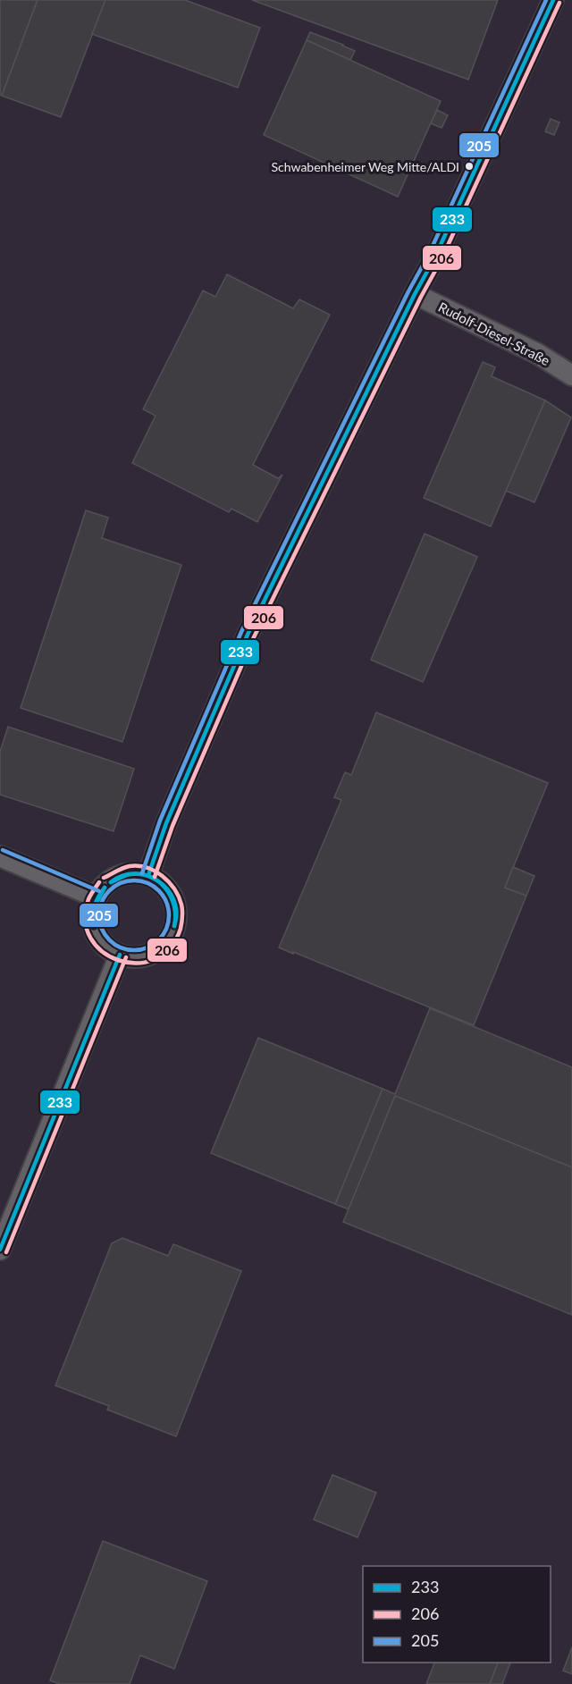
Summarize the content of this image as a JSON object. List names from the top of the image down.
{
  "streets": {
    "street": ["Rudolf-Diesel-Straße"]
  },
  "places": ["Schwabenheimer Weg Mitte/ALDI"],
  "lines": ["transit line 233", "transit line 205", "transit line 206"],
  "legend": ["233", "206", "205"]
}
